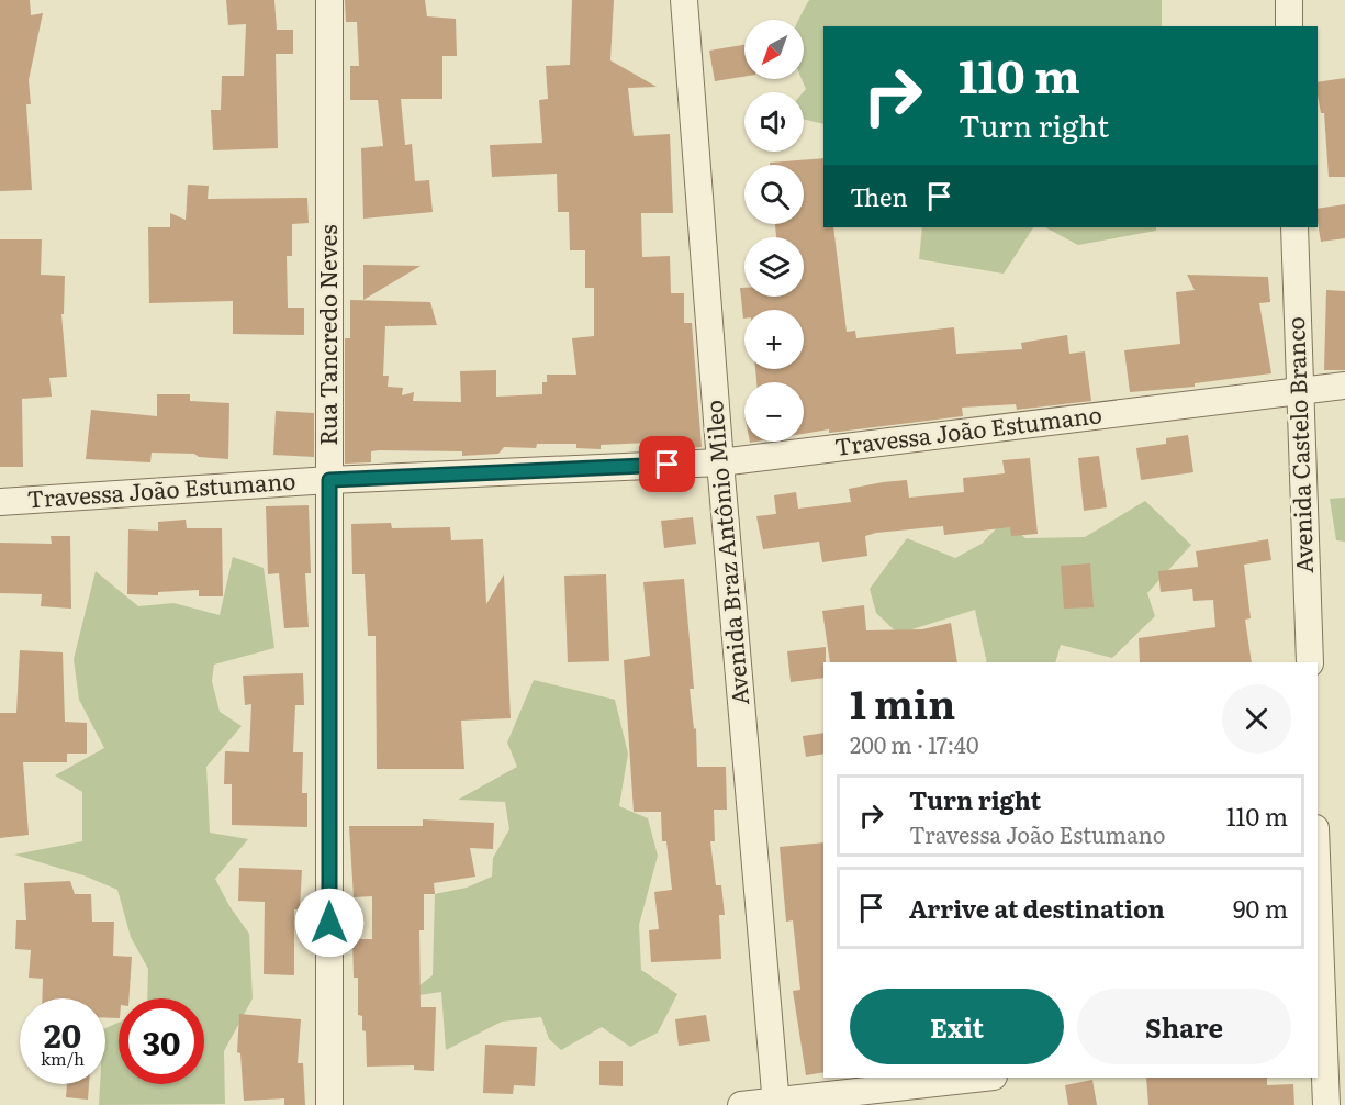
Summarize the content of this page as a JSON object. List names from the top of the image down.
{
  "streets": {
    "street": [
      "Rua Tancredo Neves",
      "Travessa João Estumano",
      "Avenida Castelo Branco",
      "Avenida Braz Antônio Mileo"
    ]
  },
  "crossings": [
    ["Rua Tancredo Neves", "Travessa João Estumano"],
    ["Travessa João Estumano", "Avenida Castelo Branco"],
    ["Travessa João Estumano", "Avenida Braz Antônio Mileo"]
  ],
  "north": "bottom left",
  "page": {
    "map_buttons": ["+", "−"],
    "turn": ["110 m", "Turn right"],
    "then": "Then",
    "heading": ["1 min", "200 m · 17:40"],
    "list": [
      {
        "name": "Turn right",
        "note": "Travessa João Estumano",
        "value": "110 m"
      },
      {
        "name": "Arrive at destination",
        "value": "90 m"
      }
    ],
    "buttons": ["Exit", "Share"],
    "speed": "20 km/h",
    "limit": "30"
  }
}
